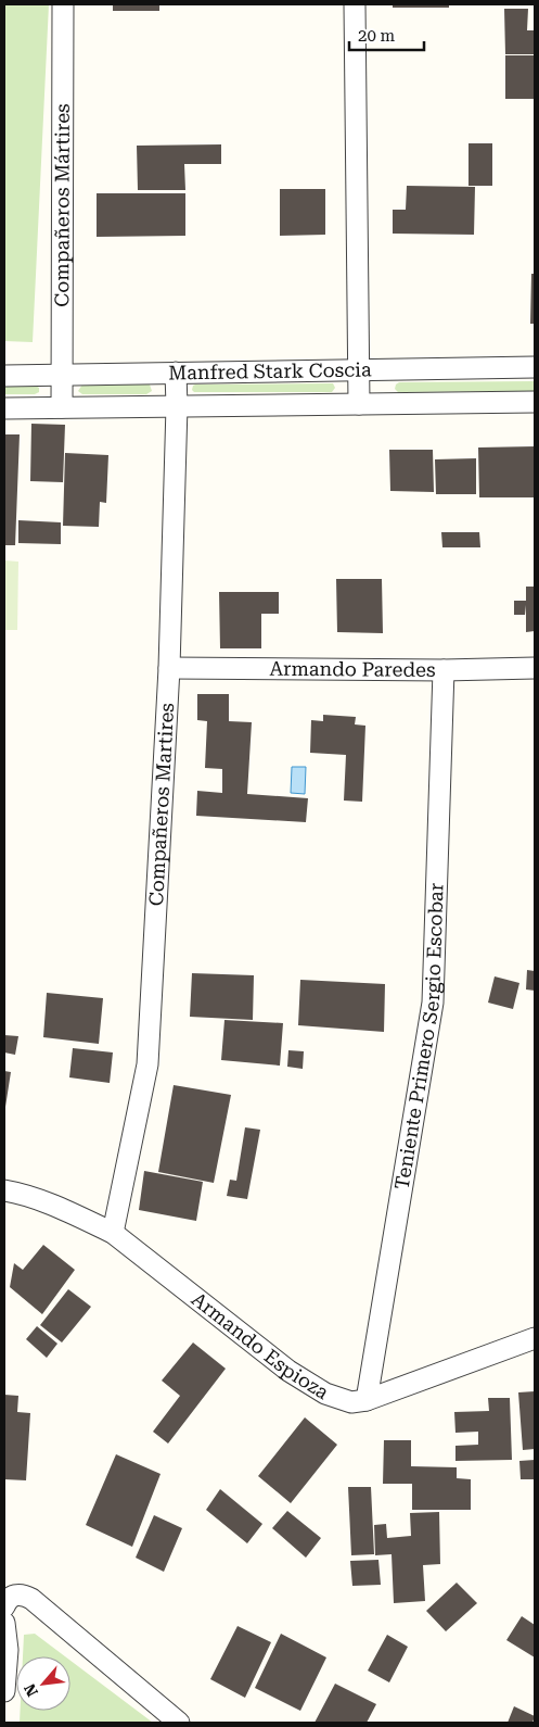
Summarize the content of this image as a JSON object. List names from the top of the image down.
{
  "streets": {
    "street": [
      "Compañeros Mártires",
      "Manfred Stark Coscia",
      "Armando Paredes",
      "Compañeros Martires",
      "Teniente Primero Sergio Escobar",
      "Armando Espioza"
    ]
  },
  "crossings": [
    ["Compañeros Mártires", "Manfred Stark Coscia"],
    ["Manfred Stark Coscia", "Compañeros Martires"],
    ["Armando Paredes", "Compañeros Martires"],
    ["Armando Paredes", "Teniente Primero Sergio Escobar"],
    ["Compañeros Martires", "Armando Espioza"],
    ["Teniente Primero Sergio Escobar", "Armando Espioza"]
  ],
  "scale_bar": "20 m",
  "north": "bottom left"
}
